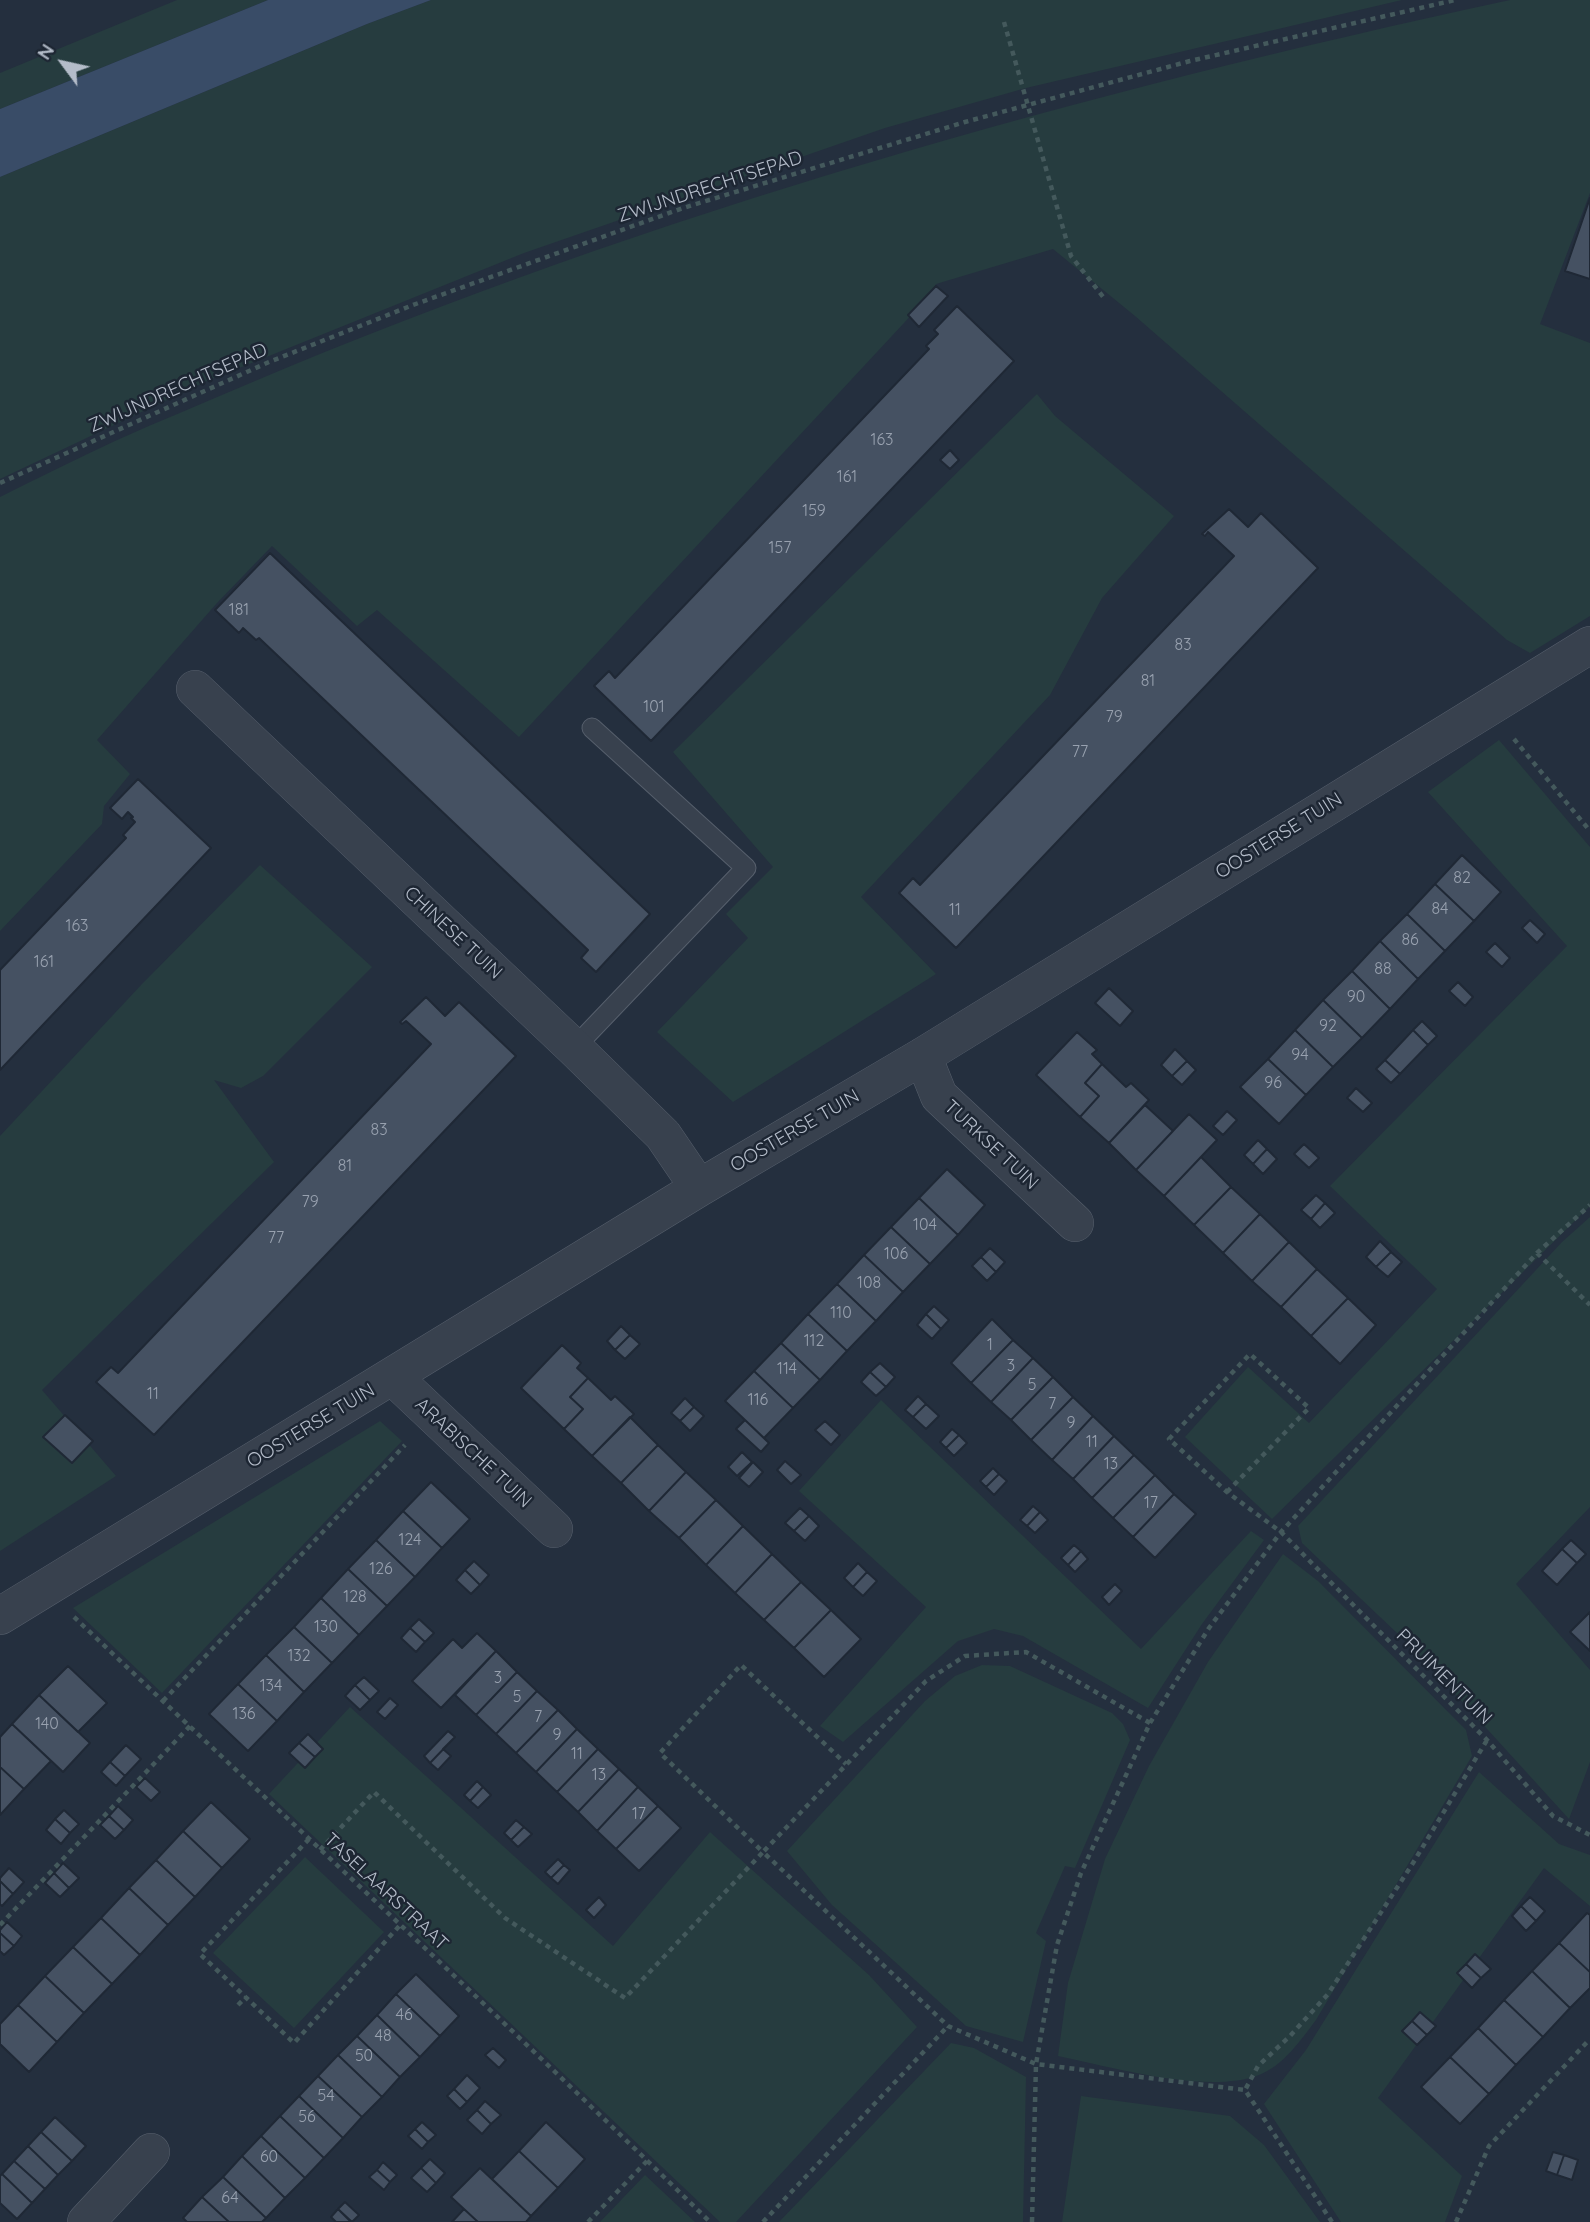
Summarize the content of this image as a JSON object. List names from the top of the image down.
{
  "streets": {
    "street": [
      "OOSTERSE TUIN",
      "CHINESE TUIN",
      "TURKSE TUIN",
      "ARABISCHE TUIN"
    ],
    "path": ["ZWIJNDRECHTSEPAD", "PRUIMENTUIN", "TASELAARSTRAAT"]
  },
  "crossings": [
    ["OOSTERSE TUIN", "CHINESE TUIN"],
    ["OOSTERSE TUIN", "TURKSE TUIN"],
    ["OOSTERSE TUIN", "ARABISCHE TUIN"],
    ["OOSTERSE TUIN", "TASELAARSTRAAT"]
  ],
  "house_numbers": [
    "163",
    "161",
    "159",
    "157",
    "181",
    "83",
    "81",
    "101",
    "79",
    "77",
    "82",
    "84",
    "11",
    "163",
    "86",
    "161",
    "88",
    "90",
    "92",
    "94",
    "96",
    "83",
    "81",
    "79",
    "104",
    "77",
    "106",
    "108",
    "110",
    "112",
    "1",
    "3",
    "114",
    "5",
    "11",
    "116",
    "7",
    "9",
    "11",
    "13",
    "17",
    "124",
    "126",
    "128",
    "130",
    "132",
    "3",
    "134",
    "5",
    "136",
    "7",
    "140",
    "9",
    "11",
    "13",
    "17",
    "46",
    "48",
    "50",
    "54",
    "56",
    "60",
    "64"
  ],
  "north": "top left"
}
